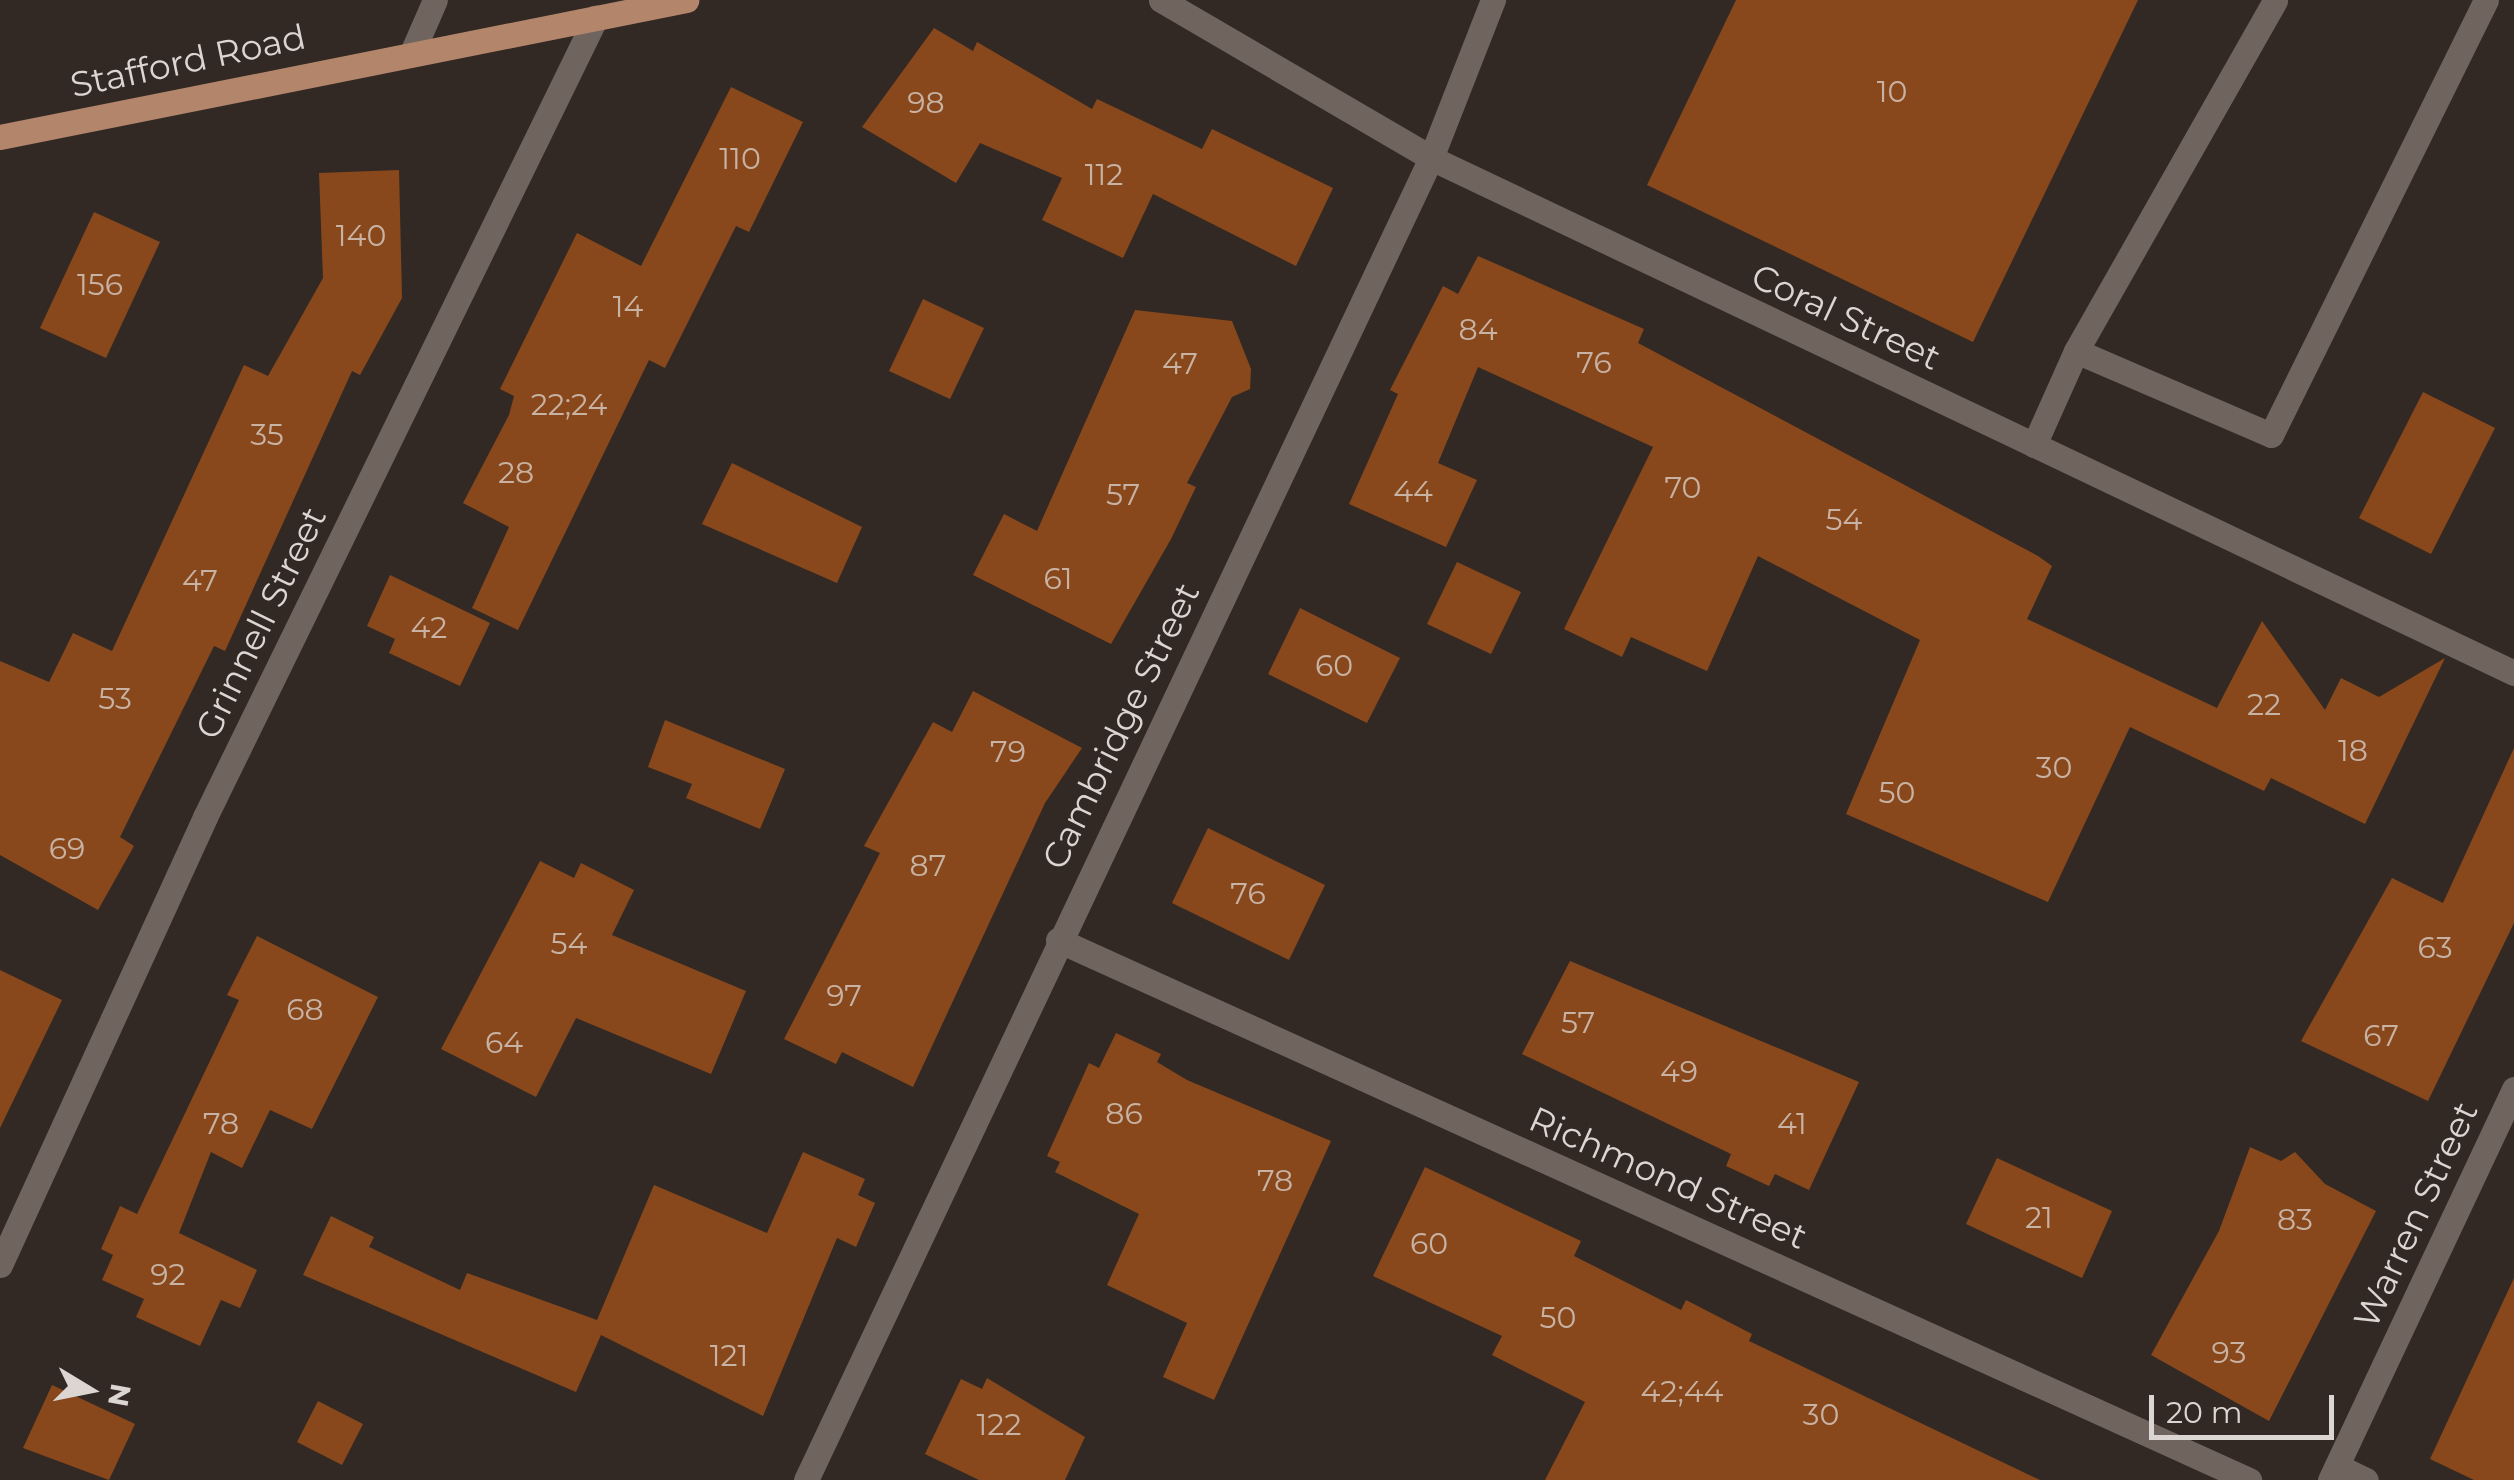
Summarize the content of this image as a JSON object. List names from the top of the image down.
{
  "streets": {
    "main road": ["Stafford Road"],
    "street": [
      "Coral Street",
      "Grinnell Street",
      "Cambridge Street",
      "Richmond Street",
      "Warren Street"
    ]
  },
  "crossings": [
    ["Stafford Road", "Grinnell Street"],
    ["Coral Street", "Cambridge Street"],
    ["Cambridge Street", "Richmond Street"]
  ],
  "house_numbers": [
    "10",
    "98",
    "110",
    "112",
    "140",
    "156",
    "14",
    "84",
    "76",
    "47",
    "22;24",
    "35",
    "28",
    "70",
    "44",
    "57",
    "54",
    "61",
    "47",
    "42",
    "60",
    "53",
    "22",
    "18",
    "79",
    "30",
    "50",
    "69",
    "87",
    "76",
    "54",
    "63",
    "97",
    "68",
    "57",
    "67",
    "64",
    "49",
    "86",
    "78",
    "41",
    "78",
    "21",
    "83",
    "60",
    "92",
    "50",
    "93",
    "121",
    "42;44",
    "30",
    "122"
  ],
  "scale_bar": "20 m",
  "north": "right"
}
